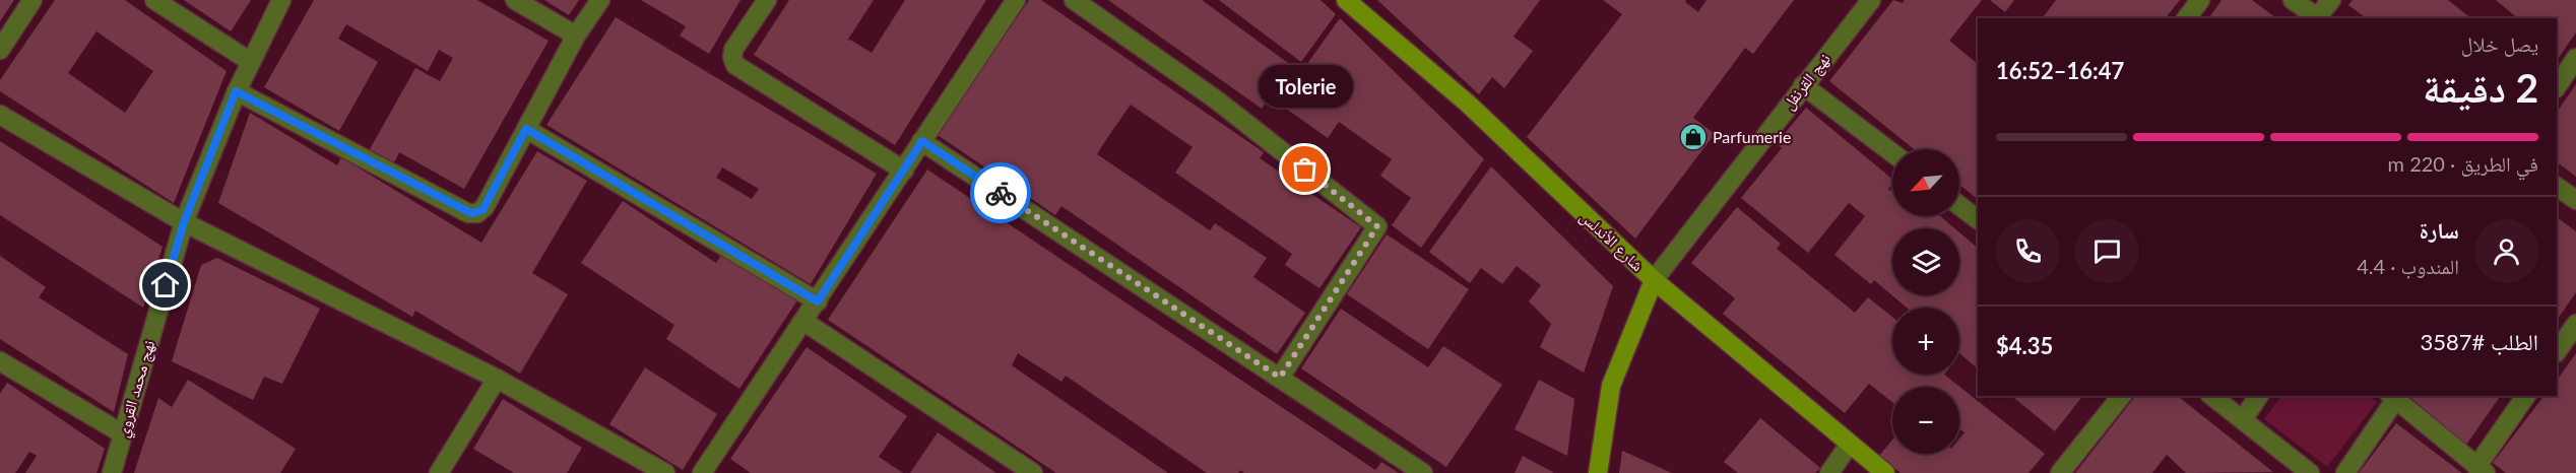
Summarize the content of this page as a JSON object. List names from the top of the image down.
{
  "streets": {
    "street": ["نهج القرنفل", "شارع الأندلس", "نهج محمد القروي"]
  },
  "crossings": [
    ["نهج القرنفل", "شارع الأندلس"]
  ],
  "places": {
    "shop": ["Parfumerie"],
    "other": ["Tolerie"]
  },
  "north": "bottom left",
  "page": {
    "heading": ["2 دقيقة", "يصل خلال", "16:47–16:52"],
    "panel": [
      "سارة",
      "المندوب · 4.4",
      "الطلب #3587",
      "$4.35"
    ],
    "bubble": "Tolerie",
    "bar": "في الطريق · 220 m",
    "map_buttons": ["+", "−"]
  }
}
